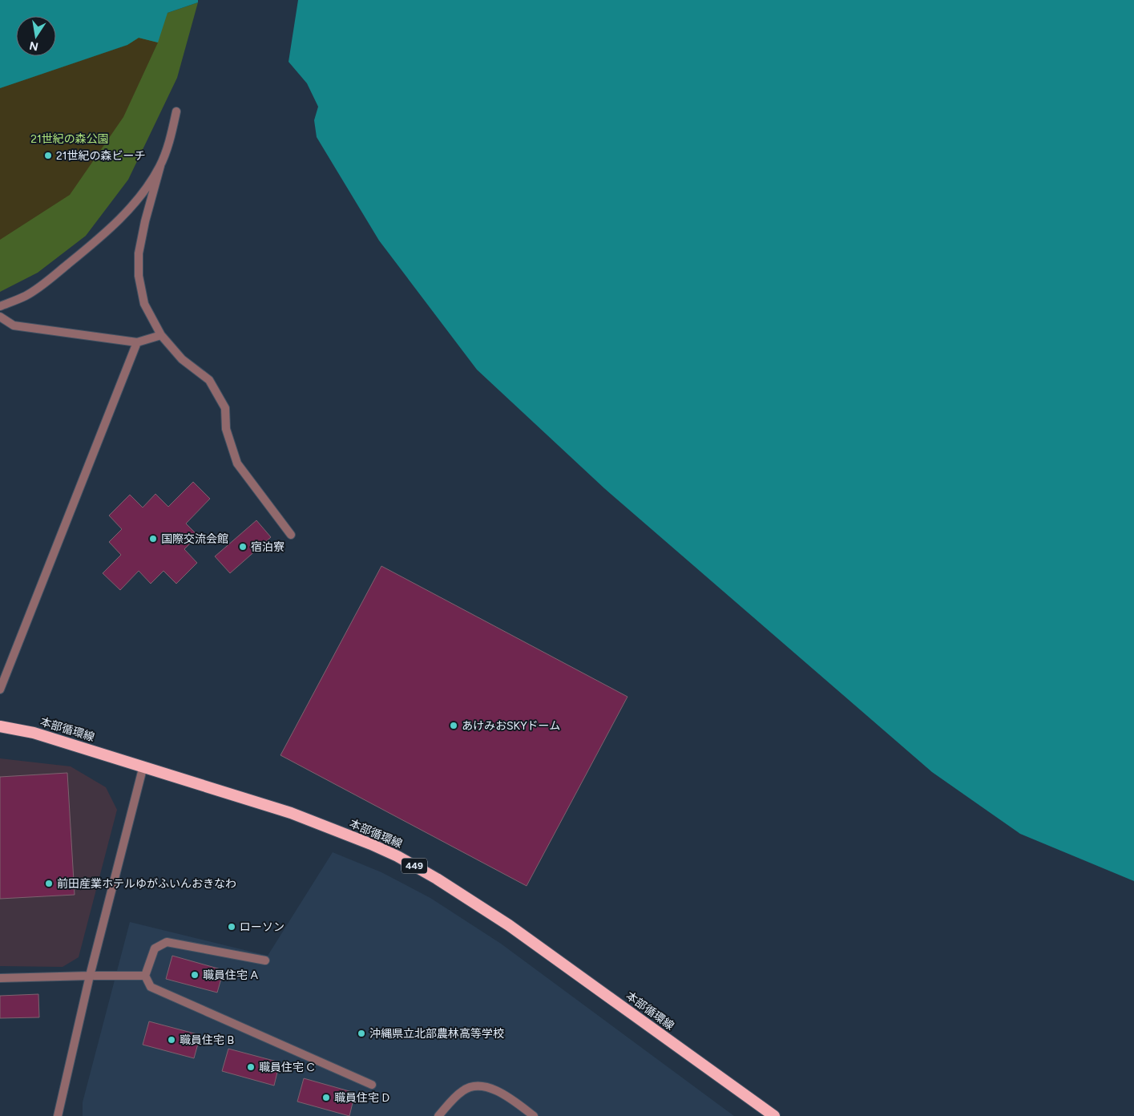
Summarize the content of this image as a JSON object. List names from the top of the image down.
{
  "streets": {
    "highway": ["本部循環線", "449"]
  },
  "parks": ["21世紀の森公園"],
  "places": [
    "21世紀の森ビーチ",
    "国際交流会館",
    "宿泊寮",
    "あけみおSKYドーム",
    "前田産業ホテルゆがふいんおきなわ",
    "ローソン",
    "職員住宅 A",
    "沖縄県立北部農林高等学校",
    "職員住宅 B",
    "職員住宅 C",
    "職員住宅 D"
  ],
  "north": "bottom"
}
